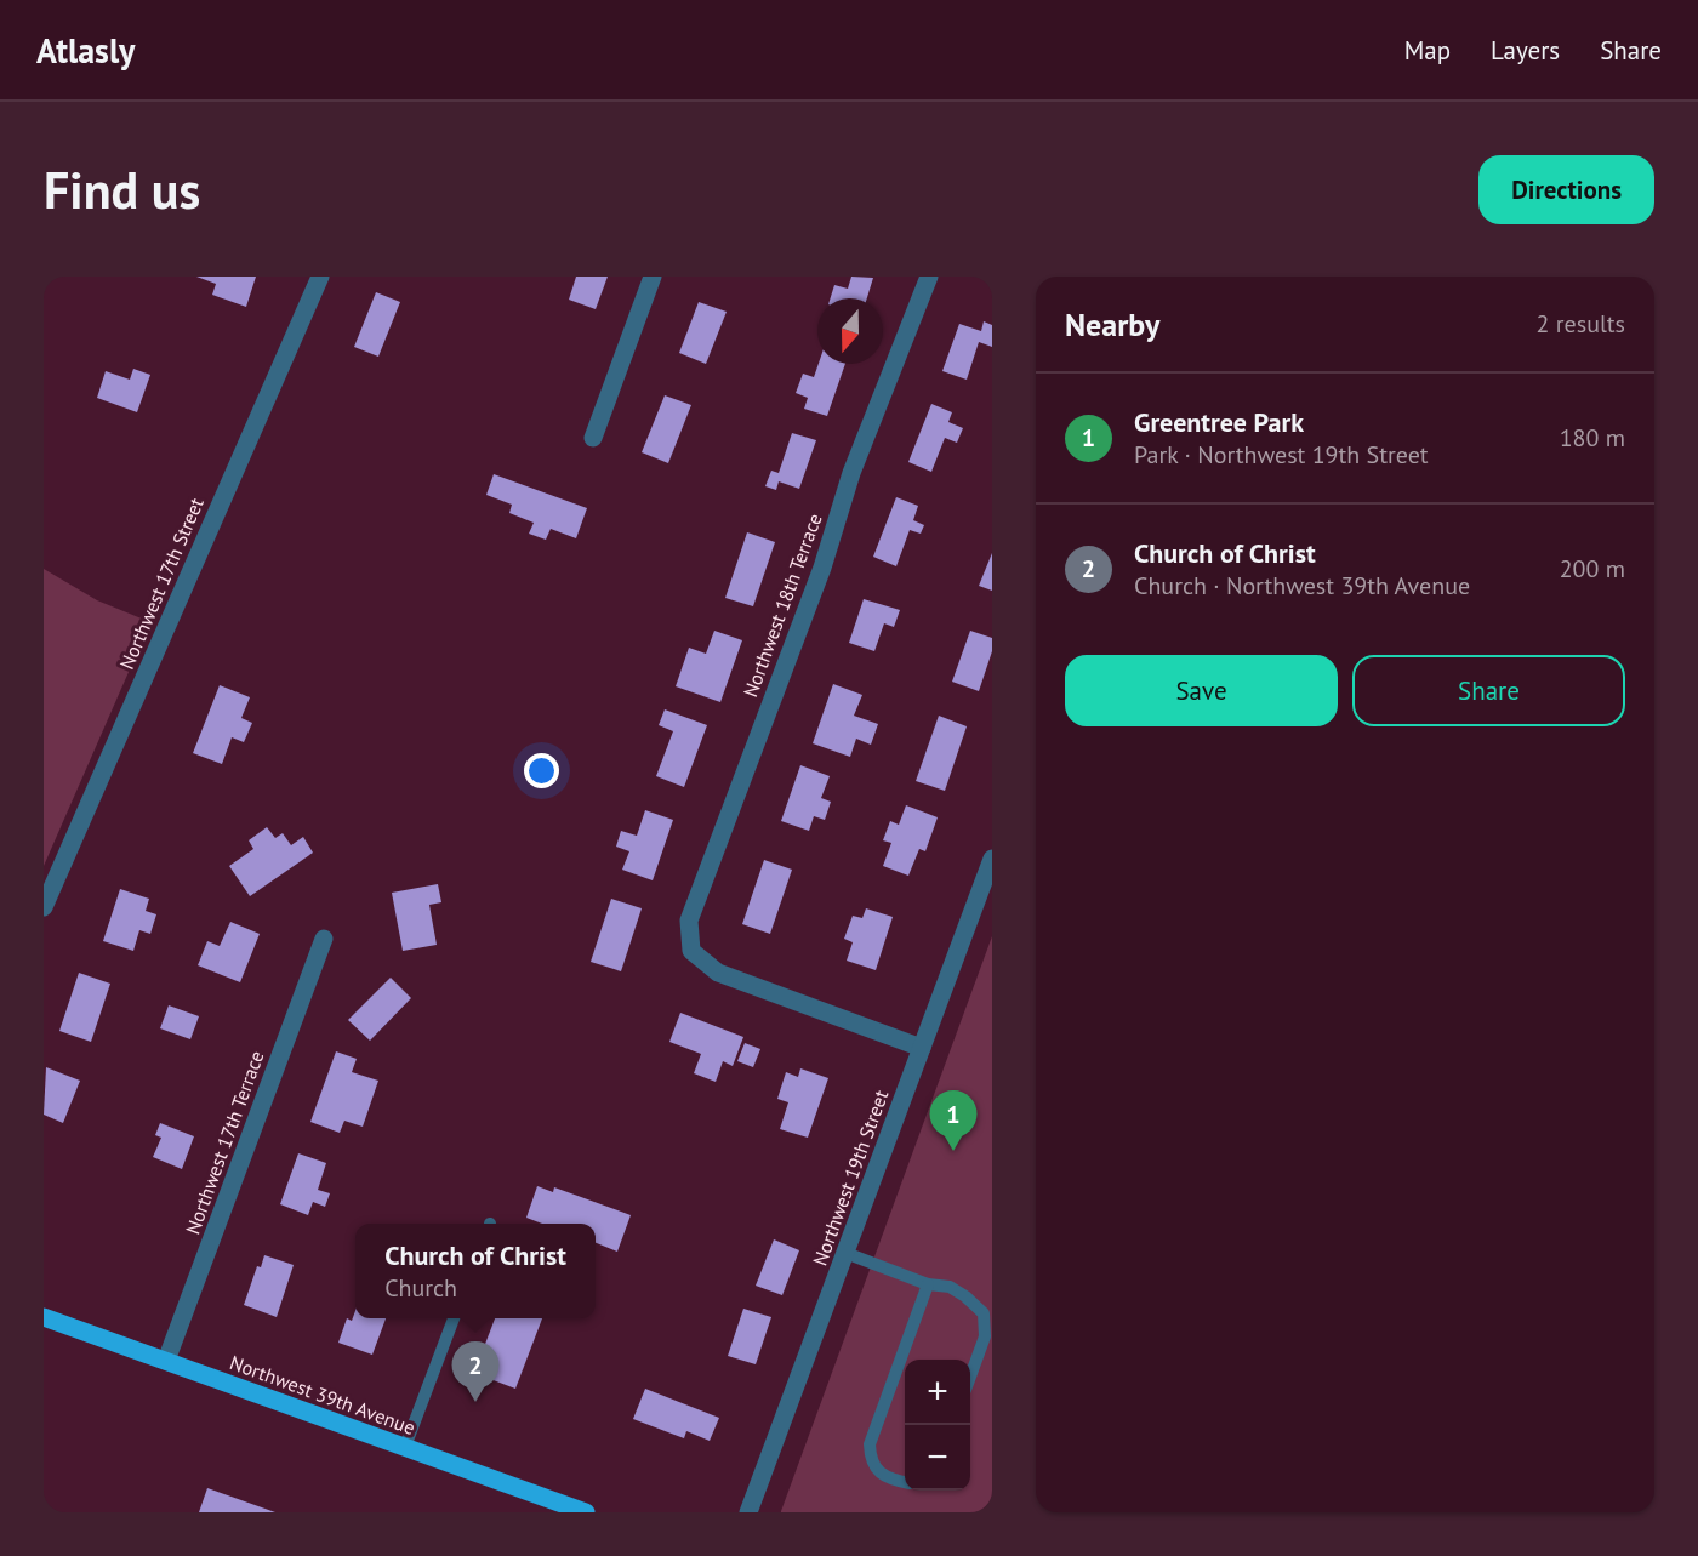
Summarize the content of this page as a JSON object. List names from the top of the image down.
{
  "streets": {
    "main road": ["Northwest 39th Avenue"],
    "street": [
      "Northwest 17th Street",
      "Northwest 18th Terrace",
      "Northwest 17th Terrace",
      "Northwest 19th Street"
    ]
  },
  "crossings": [
    ["Northwest 18th Terrace", "Northwest 19th Street"],
    ["Northwest 17th Terrace", "Northwest 39th Avenue"]
  ],
  "north": "bottom",
  "page": {
    "header": "Atlasly",
    "nav": ["Map", "Layers", "Share"],
    "buttons": [
      "Directions",
      ["Save", "Share"]
    ],
    "title": "Find us",
    "heading": ["Nearby", "2 results"],
    "list": [
      {
        "mark": "1",
        "name": "Greentree Park",
        "note": "Park · Northwest 19th Street",
        "value": "180 m"
      },
      {
        "mark": "2",
        "name": "Church of Christ",
        "note": "Church · Northwest 39th Avenue",
        "value": "200 m"
      }
    ],
    "pins": ["1", "2"],
    "popup": ["Church of Christ", "Church"],
    "map_buttons": ["+", "−"]
  }
}
